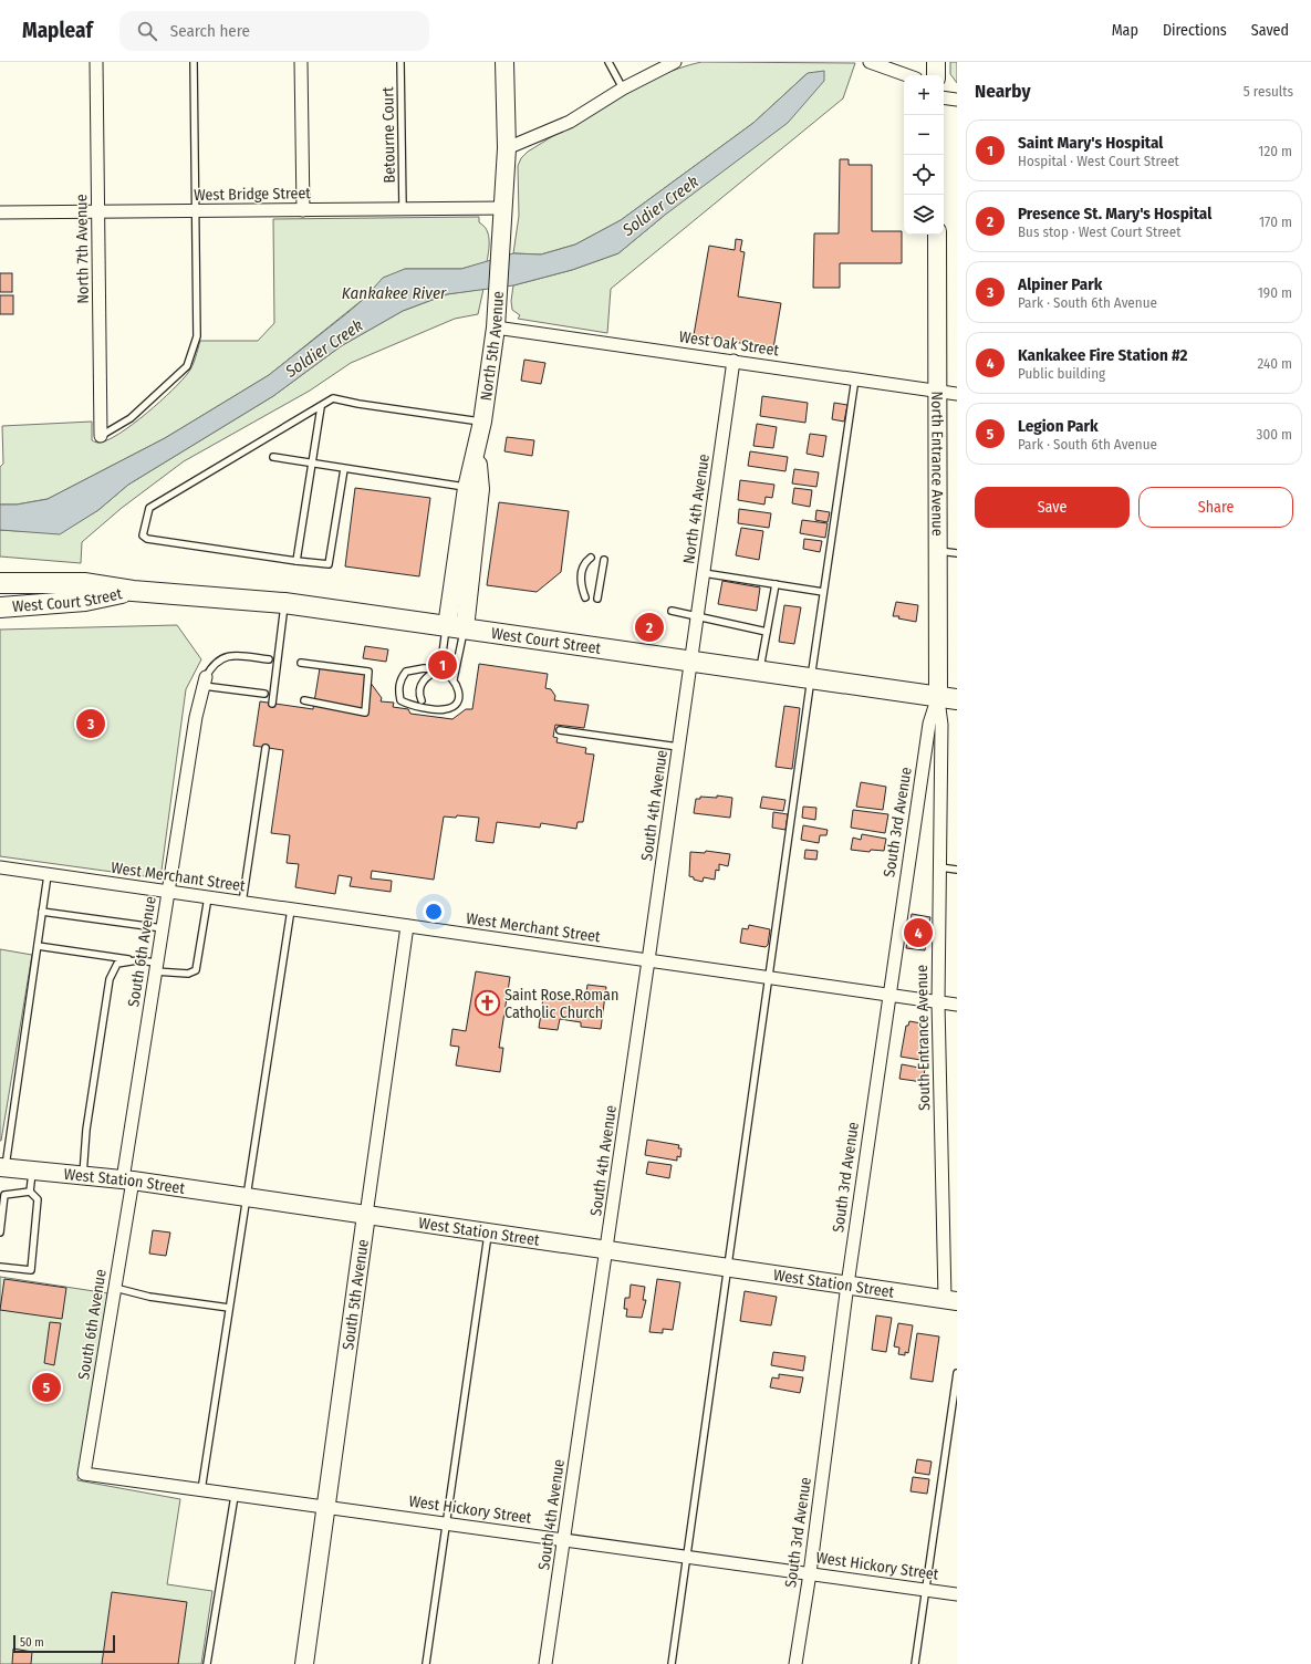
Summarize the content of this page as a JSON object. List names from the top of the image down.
{
  "streets": {
    "main road": [
      "North 5th Avenue",
      "North Entrance Avenue",
      "West Court Street",
      "West Station Street",
      "South 5th Avenue"
    ],
    "street": [
      "West Bridge Street",
      "North 7th Avenue",
      "West Oak Street",
      "North 4th Avenue",
      "South 4th Avenue",
      "South 3rd Avenue",
      "West Merchant Street",
      "South 6th Avenue",
      "South Entrance Avenue",
      "West Hickory Street"
    ],
    "lane": ["Betourne Court"]
  },
  "crossings": [
    ["Betourne Court", "West Bridge Street"],
    ["West Bridge Street", "North 7th Avenue"],
    ["West Bridge Street", "North 5th Avenue"],
    ["West Oak Street", "North 5th Avenue"],
    ["West Oak Street", "North Entrance Avenue"],
    ["West Oak Street", "North 4th Avenue"],
    ["North 5th Avenue", "West Court Street"],
    ["North Entrance Avenue", "West Court Street"],
    ["North Entrance Avenue", "South 3rd Avenue"],
    ["North Entrance Avenue", "South Entrance Avenue"],
    ["North 4th Avenue", "West Court Street"],
    ["North 4th Avenue", "South 4th Avenue"],
    ["West Court Street", "South 4th Avenue"],
    ["West Court Street", "South 3rd Avenue"],
    ["West Court Street", "South Entrance Avenue"],
    ["South 4th Avenue", "West Merchant Street"],
    ["South 4th Avenue", "West Station Street"],
    ["South 4th Avenue", "West Hickory Street"],
    ["South 3rd Avenue", "West Merchant Street"],
    ["South 3rd Avenue", "South Entrance Avenue"],
    ["South 3rd Avenue", "West Station Street"],
    ["South 3rd Avenue", "West Hickory Street"],
    ["West Merchant Street", "South 6th Avenue"],
    ["West Merchant Street", "South Entrance Avenue"],
    ["West Merchant Street", "South 5th Avenue"],
    ["South 6th Avenue", "West Station Street"],
    ["South 6th Avenue", "West Hickory Street"],
    ["South Entrance Avenue", "West Station Street"],
    ["West Station Street", "South 5th Avenue"],
    ["South 5th Avenue", "West Hickory Street"]
  ],
  "water": ["Soldier Creek", "Kankakee River"],
  "places": {
    "church": ["Saint Rose Roman Catholic Church"]
  },
  "scale_bar": "50 m",
  "page": {
    "header": "Mapleaf",
    "search": "Search here",
    "nav": ["Map", "Directions", "Saved"],
    "heading": ["Nearby", "5 results"],
    "map_buttons": ["+", "−"],
    "list": [
      {
        "mark": "1",
        "name": "Saint Mary's Hospital",
        "note": "Hospital · West Court Street",
        "value": "120 m"
      },
      {
        "mark": "2",
        "name": "Presence St. Mary's Hospital",
        "note": "Bus stop · West Court Street",
        "value": "170 m"
      },
      {
        "mark": "3",
        "name": "Alpiner Park",
        "note": "Park · South 6th Avenue",
        "value": "190 m"
      },
      {
        "mark": "4",
        "name": "Kankakee Fire Station #2",
        "note": "Public building",
        "value": "240 m"
      },
      {
        "mark": "5",
        "name": "Legion Park",
        "note": "Park · South 6th Avenue",
        "value": "300 m"
      }
    ],
    "buttons": ["Save", "Share"],
    "pins": [
      "2",
      "1",
      "3",
      "4",
      "5"
    ],
    "scale": "50 m"
  }
}
